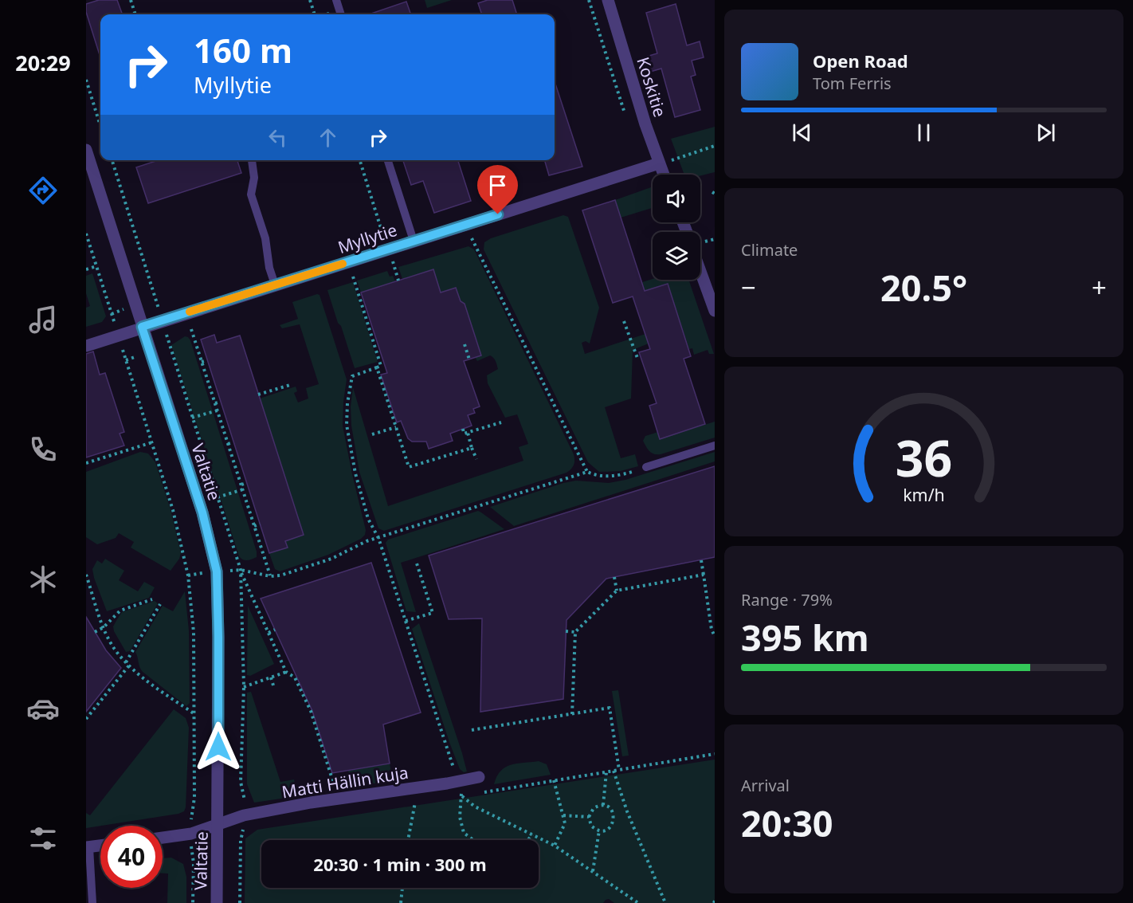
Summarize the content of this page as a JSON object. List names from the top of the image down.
{
  "streets": {
    "street": [
      "Koskitie",
      "Myllytie",
      "Valtatie",
      "Matti Hällin kuja"
    ]
  },
  "crossings": [
    ["Koskitie", "Myllytie"],
    ["Myllytie", "Valtatie"],
    ["Valtatie", "Matti Hällin kuja"]
  ],
  "page": {
    "tabs": "20:29",
    "turn": ["160 m", "Myllytie"],
    "song": ["Open Road", "Tom Ferris"],
    "tile": [
      "Climate",
      ["Range · 79%", "395 km"],
      ["Arrival", "20:30"]
    ],
    "heat": ["−", "20.5°", "+"],
    "limit": "40",
    "trip": "20:30 · 1 min · 300 m",
    "gauge": ["36", "km/h"]
  }
}
